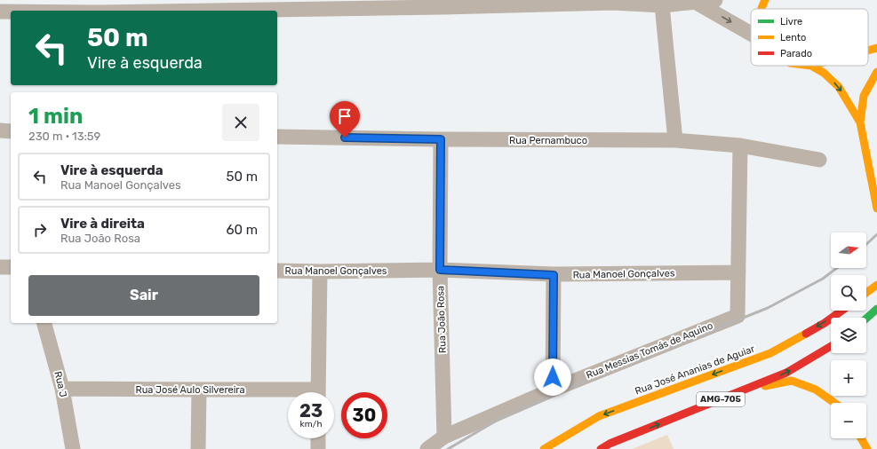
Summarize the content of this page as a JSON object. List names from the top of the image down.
{
  "streets": {
    "main road": ["Rua José Ananias de Aguiar", "AMG-705"],
    "street": [
      "Rua Pernambuco",
      "Rua Manoel Gonçalves",
      "Rua João Rosa",
      "Rua Messias Tomás de Aquino",
      "Rua J",
      "Rua José Aulo Silvereira"
    ]
  },
  "crossings": [
    ["Rua Pernambuco", "Rua João Rosa"],
    ["Rua Manoel Gonçalves", "Rua João Rosa"],
    ["Rua Manoel Gonçalves", "Rua Messias Tomás de Aquino"],
    ["Rua João Rosa", "Rua Messias Tomás de Aquino"],
    ["Rua J", "Rua José Aulo Silvereira"]
  ],
  "legend": ["Livre", "Lento", "Parado"],
  "north": "right",
  "page": {
    "turn": ["50 m", "Vire à esquerda"],
    "heading": ["1 min", "230 m · 13:59"],
    "list": [
      {
        "name": "Vire à esquerda",
        "note": "Rua Manoel Gonçalves",
        "value": "50 m"
      },
      {
        "name": "Vire à direita",
        "note": "Rua João Rosa",
        "value": "60 m"
      }
    ],
    "map_buttons": ["+", "−"],
    "buttons": "Sair",
    "speed": "23 km/h",
    "limit": "30"
  }
}
